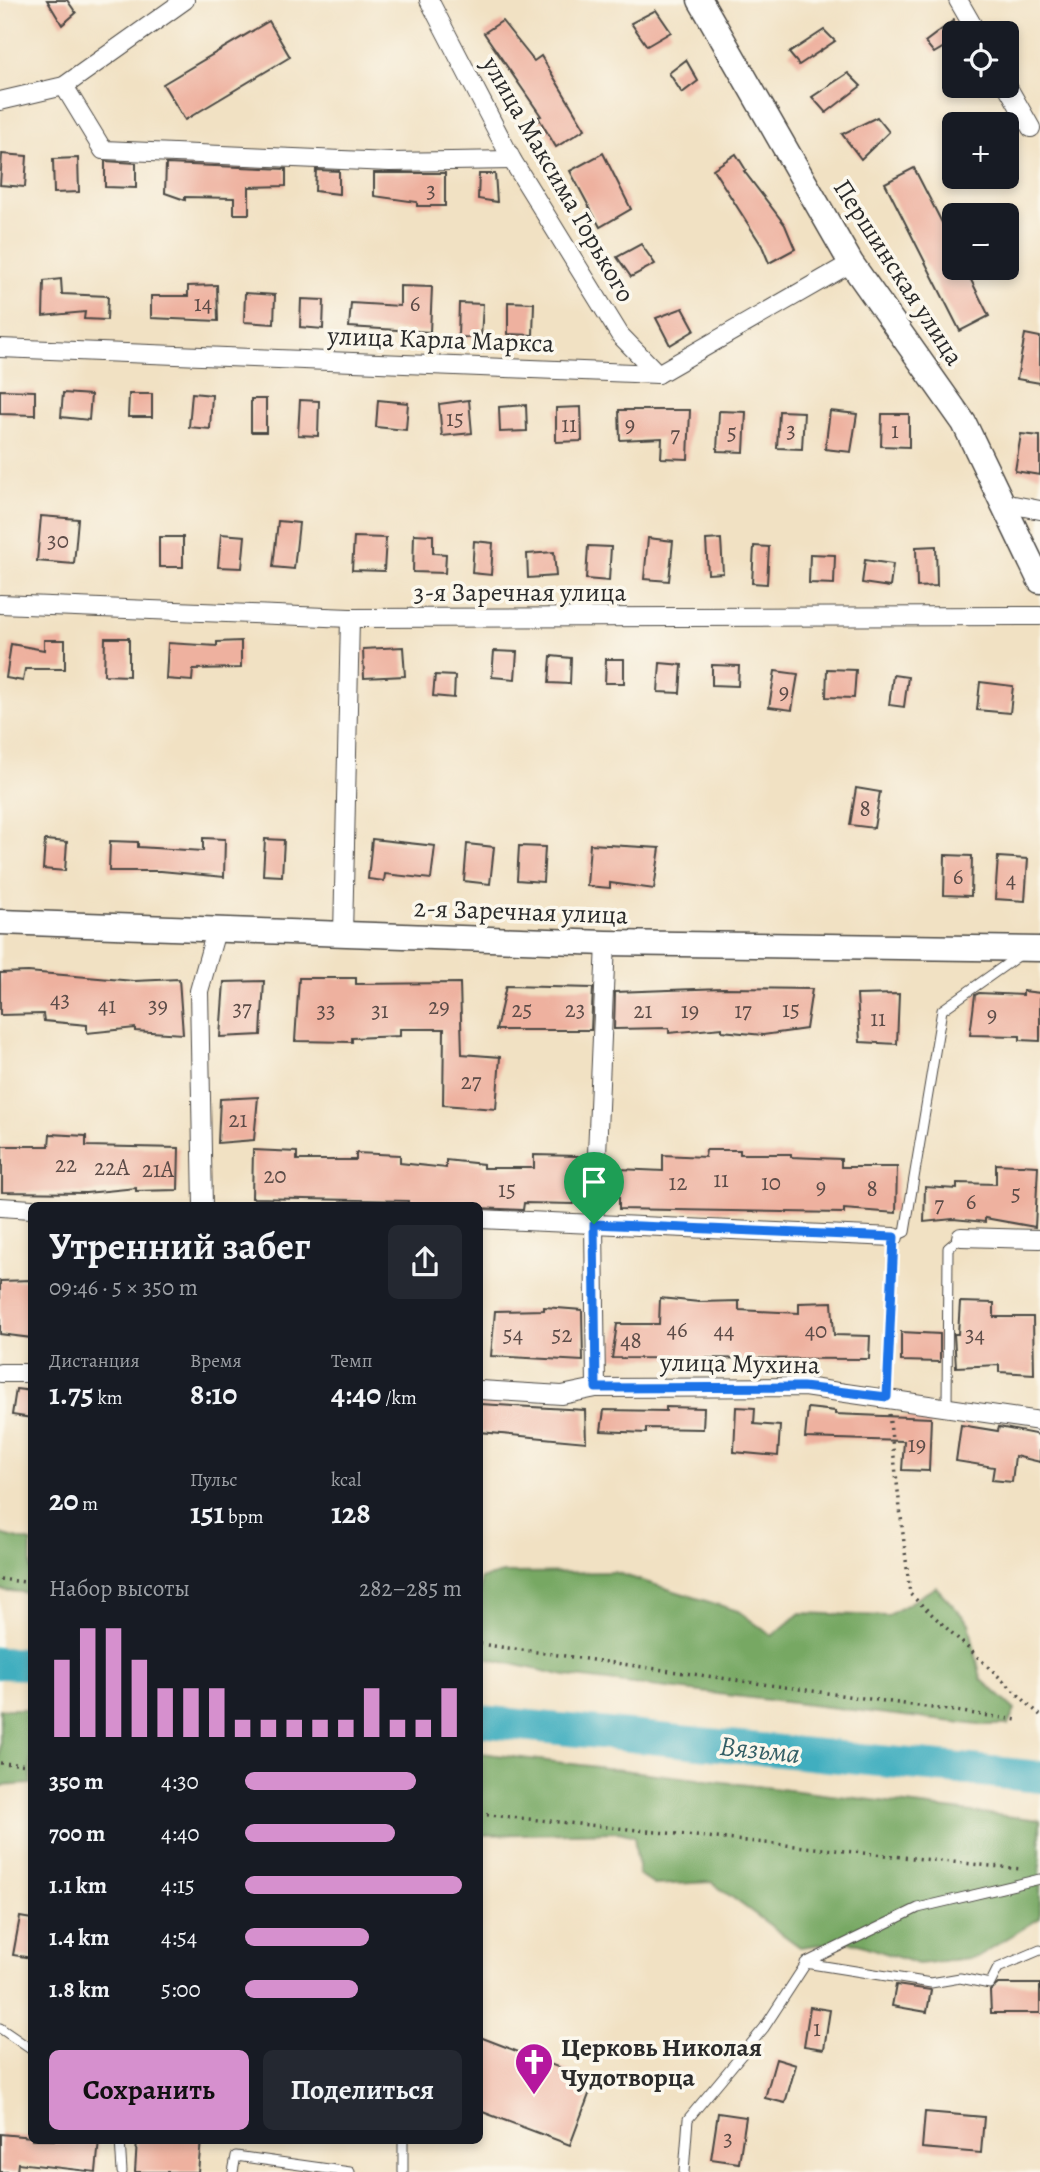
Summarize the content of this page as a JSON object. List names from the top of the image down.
{
  "streets": {
    "main road": ["Першинская улица", "2-я Заречная улица"],
    "street": [
      "улица Максима Горького",
      "улица Карла Маркса",
      "3-я Заречная улица",
      "улица Мухина"
    ]
  },
  "crossings": [
    ["улица Максима Горького", "улица Карла Маркса"]
  ],
  "water": ["Вязьма"],
  "places": {
    "church": ["Церковь Николая Чудотворца"]
  },
  "house_numbers": [
    "3",
    "14",
    "6",
    "15",
    "11",
    "9",
    "3",
    "1",
    "5",
    "7",
    "30",
    "9",
    "8",
    "6",
    "4",
    "43",
    "41",
    "39",
    "29",
    "37",
    "25",
    "23",
    "15",
    "33",
    "31",
    "21",
    "19",
    "17",
    "9",
    "11",
    "27",
    "21",
    "22",
    "22А",
    "21А",
    "20",
    "11",
    "12",
    "10",
    "9",
    "8",
    "15",
    "5",
    "6",
    "7",
    "46",
    "44",
    "40",
    "54",
    "52",
    "34",
    "48",
    "19",
    "1",
    "3"
  ],
  "page": {
    "map_buttons": ["+", "−"],
    "heading": ["Утренний забег", "09:46 · 5 × 350 m"],
    "stats": [
      ["Дистанция", "1.75 km"],
      ["Время", "8:10"],
      ["Темп", "4:40 /km"],
      ["20 m"],
      ["Пульс", "151 bpm"],
      ["kcal", "128"]
    ],
    "chart": ["Набор высоты", "282–285 m"],
    "list": [
      {
        "name": "350 m",
        "note": "4:30"
      },
      {
        "name": "700 m",
        "note": "4:40"
      },
      {
        "name": "1.1 km",
        "note": "4:15"
      },
      {
        "name": "1.4 km",
        "note": "4:54"
      },
      {
        "name": "1.8 km",
        "note": "5:00"
      }
    ],
    "buttons": ["Сохранить", "Поделиться"]
  }
}
